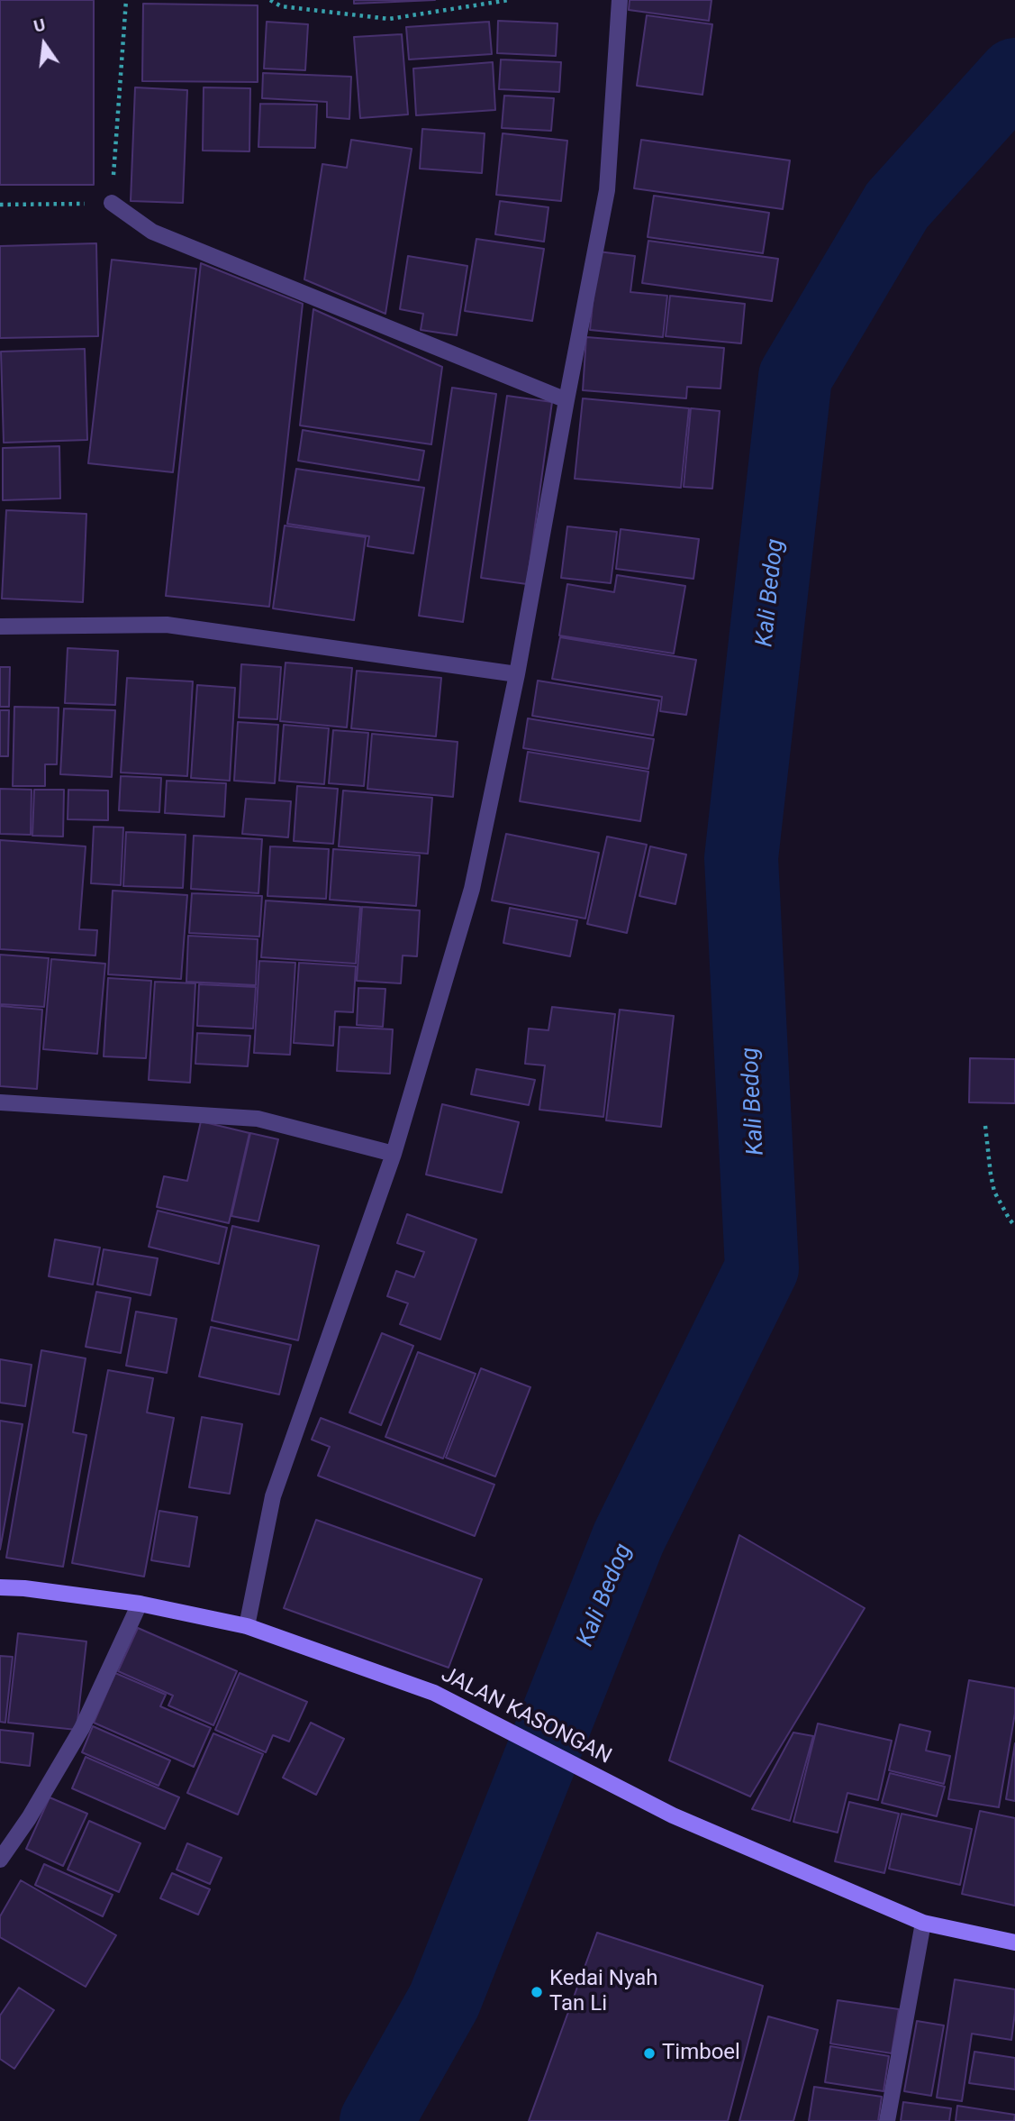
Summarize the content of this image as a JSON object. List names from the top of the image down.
{
  "streets": {
    "main road": ["JALAN KASONGAN"]
  },
  "water": ["Kali Bedog"],
  "places": ["Kedai Nyah Tan Li", "Timboel"],
  "north": "top"
}
